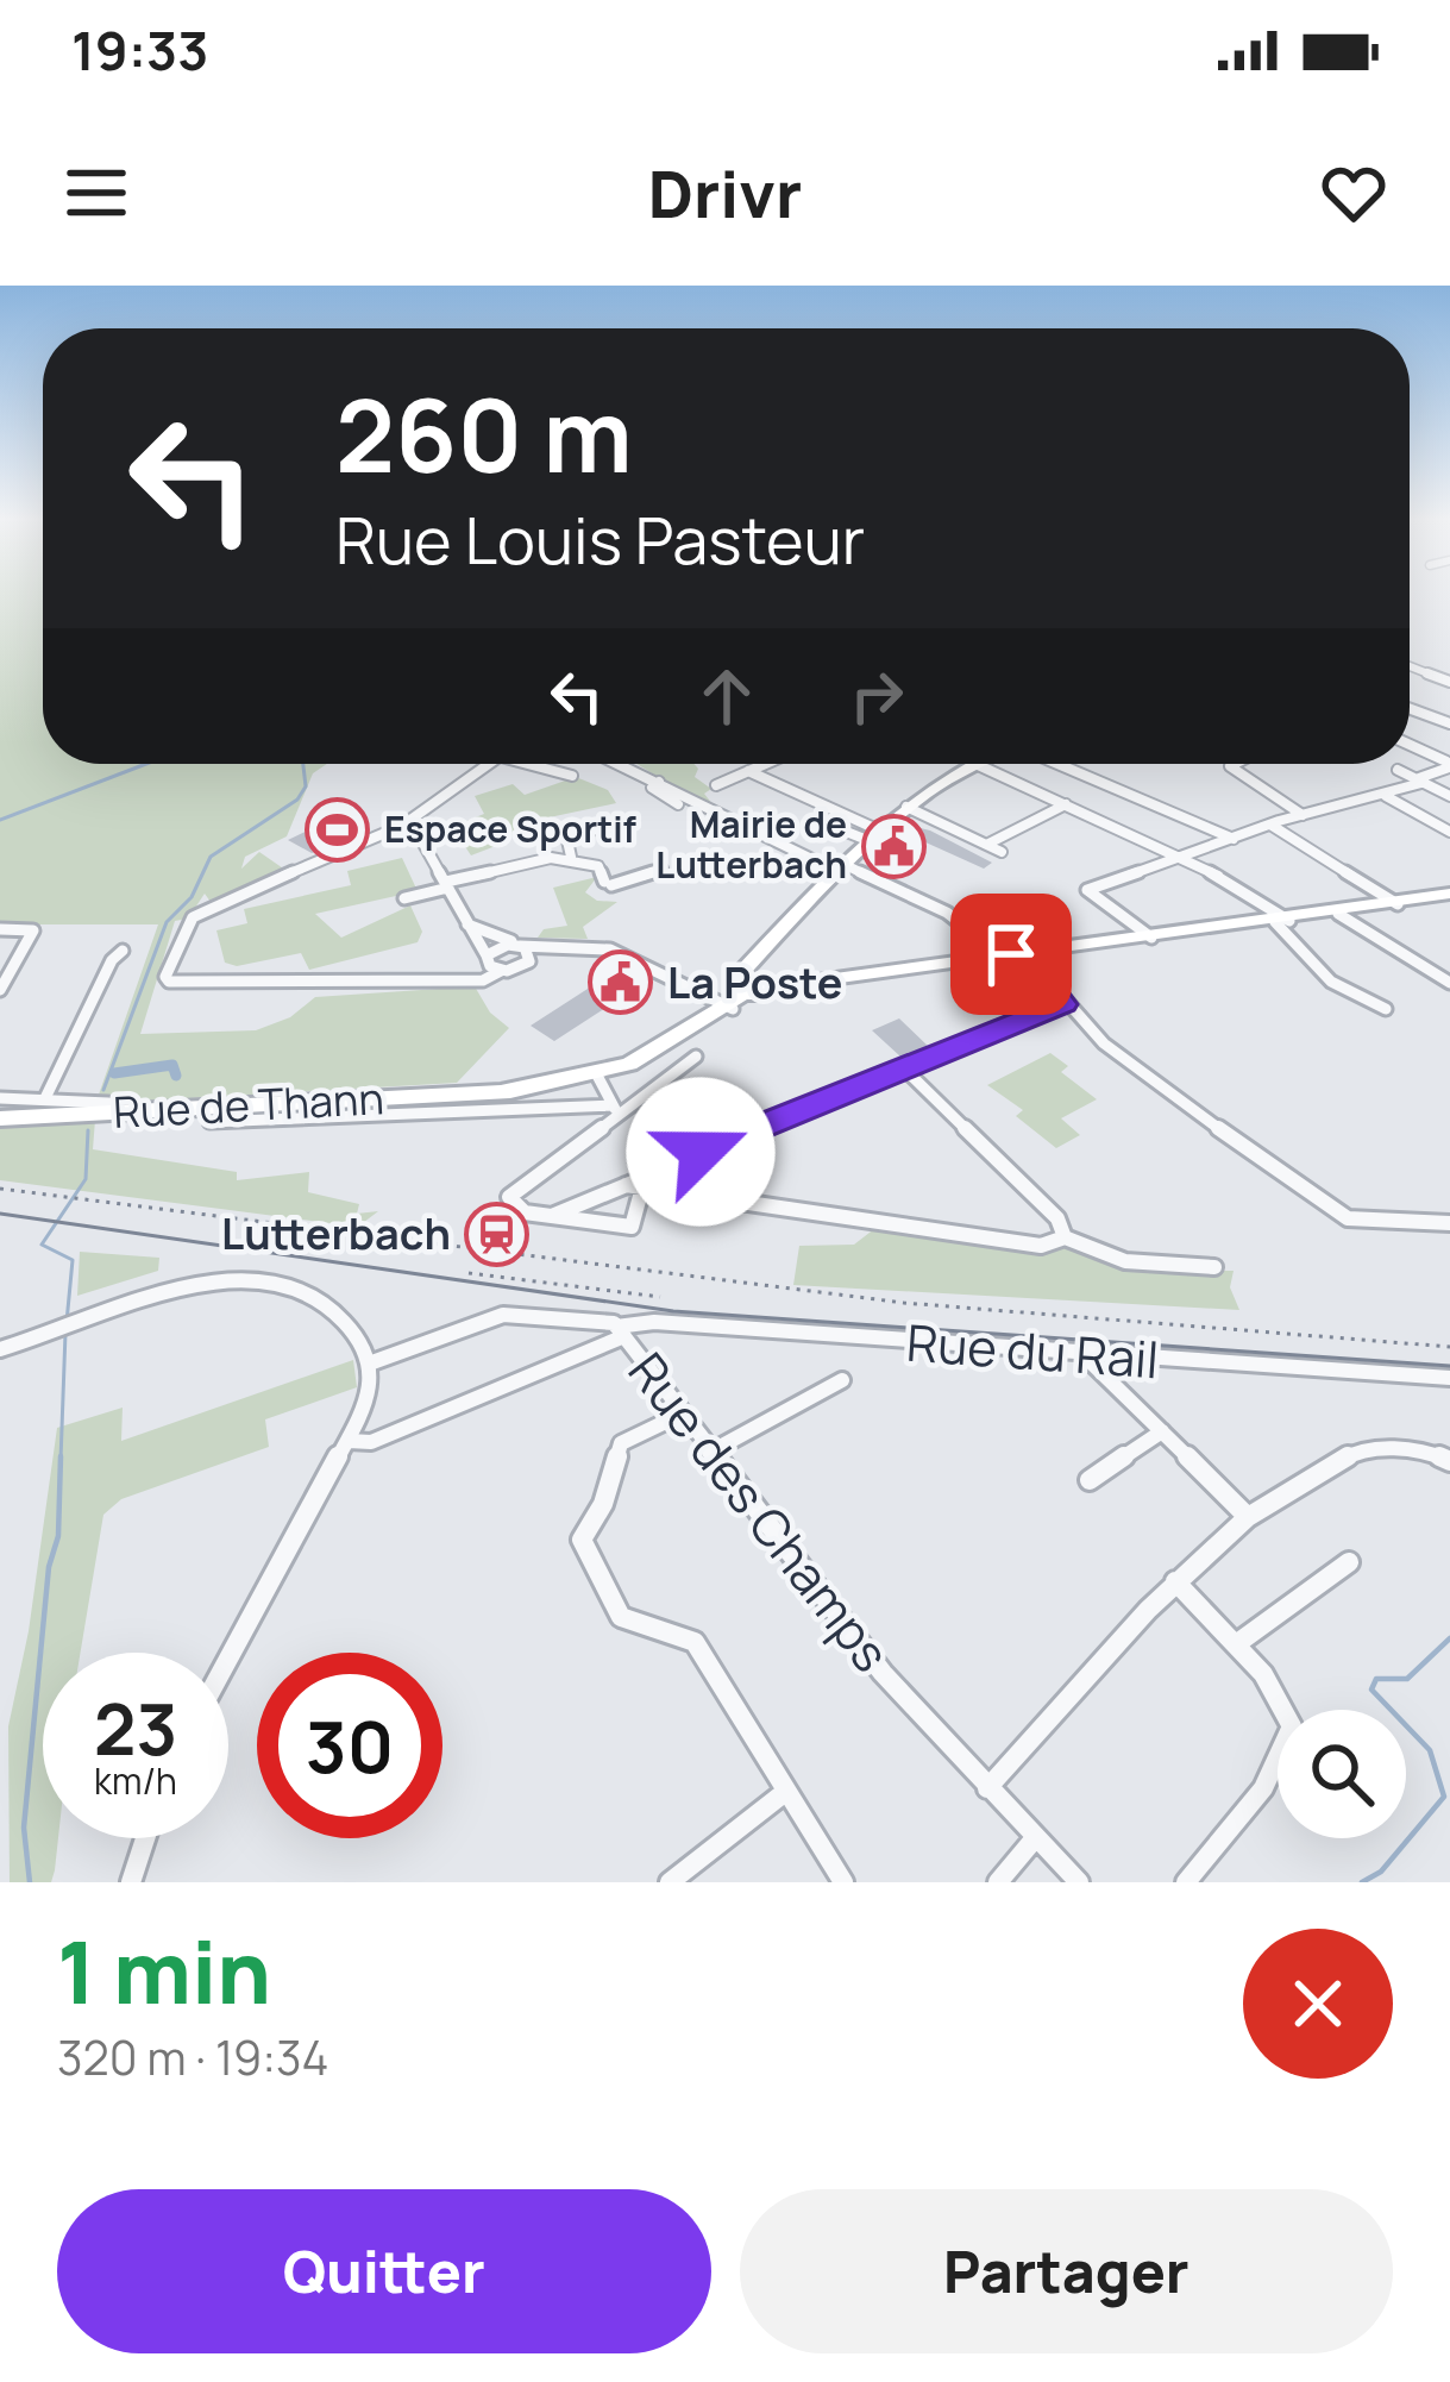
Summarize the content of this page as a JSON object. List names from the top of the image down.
{
  "streets": {
    "main road": ["Rue de Thann"],
    "street": ["Rue du Rail", "Rue des Champs"]
  },
  "crossings": [
    ["Rue du Rail", "Rue des Champs"]
  ],
  "places": {
    "sports": ["Espace Sportif"],
    "public building": ["Mairie de Lutterbach", "La Poste"],
    "station": ["Lutterbach"]
  },
  "page": {
    "status": "19:33",
    "header": "Drivr",
    "turn": ["260 m", "Rue Louis Pasteur"],
    "speed": "23 km/h",
    "limit": "30",
    "heading": ["1 min", "320 m · 19:34"],
    "buttons": ["Quitter", "Partager"]
  }
}
